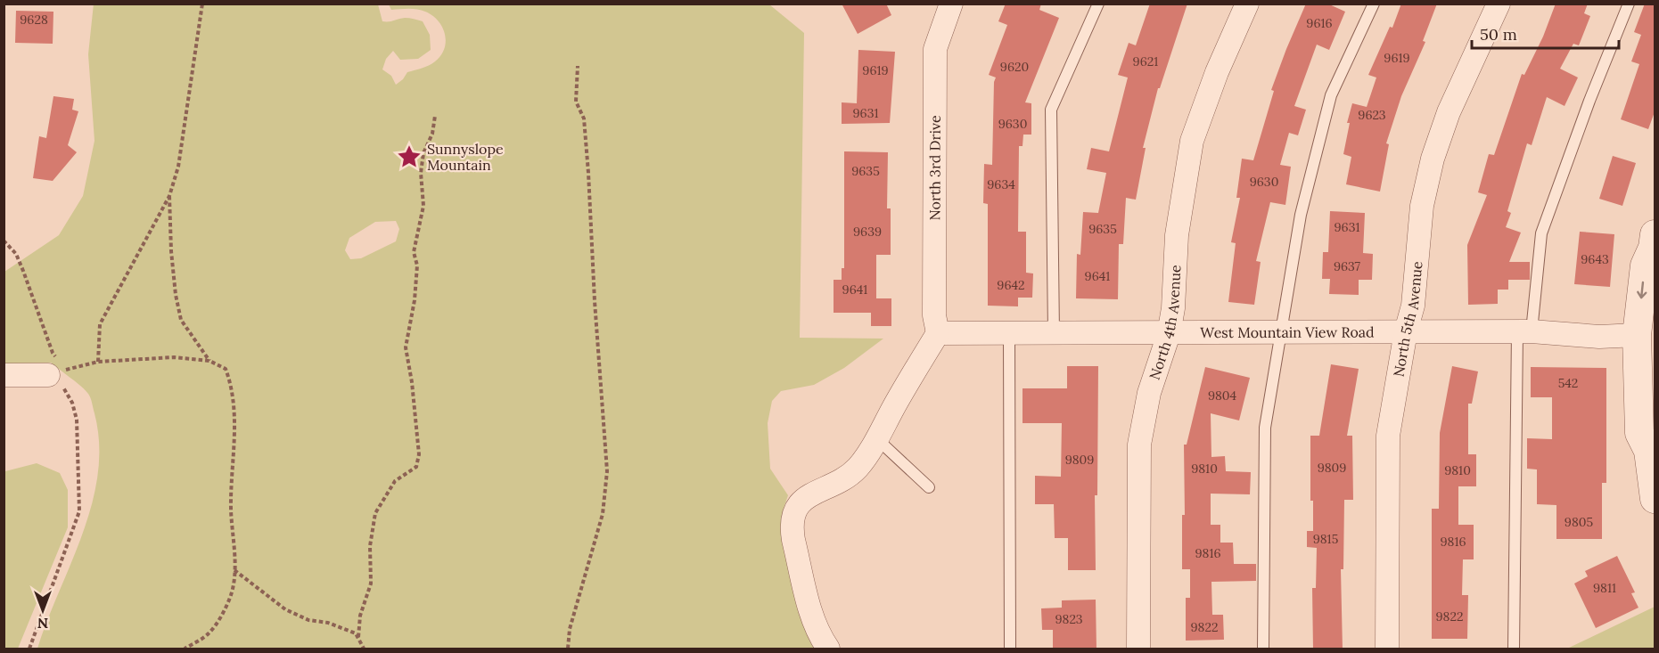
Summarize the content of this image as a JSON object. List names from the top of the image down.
{
  "streets": {
    "street": [
      "North 3rd Drive",
      "North 5th Avenue",
      "North 4th Avenue",
      "West Mountain View Road"
    ]
  },
  "crossings": [
    ["North 3rd Drive", "West Mountain View Road"],
    ["North 5th Avenue", "West Mountain View Road"],
    ["North 4th Avenue", "West Mountain View Road"]
  ],
  "places": {
    "place": ["Sunnyslope Mountain"]
  },
  "house_numbers": [
    "9628",
    "9616",
    "9619",
    "9621",
    "9620",
    "9619",
    "9631",
    "9623",
    "9630",
    "9635",
    "9630",
    "9634",
    "9631",
    "9635",
    "9639",
    "9643",
    "9637",
    "9641",
    "9642",
    "9641",
    "542",
    "9804",
    "9809",
    "9809",
    "9810",
    "9810",
    "9805",
    "9815",
    "9816",
    "9816",
    "9811",
    "9822",
    "9823",
    "9822"
  ],
  "scale_bar": "50 m",
  "north": "bottom"
}
